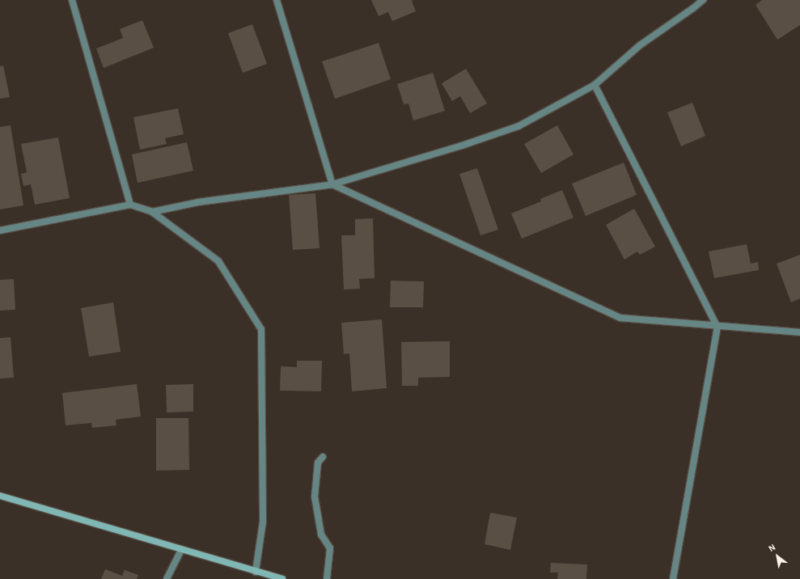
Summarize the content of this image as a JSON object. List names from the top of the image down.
{
  "north": "top left"
}
